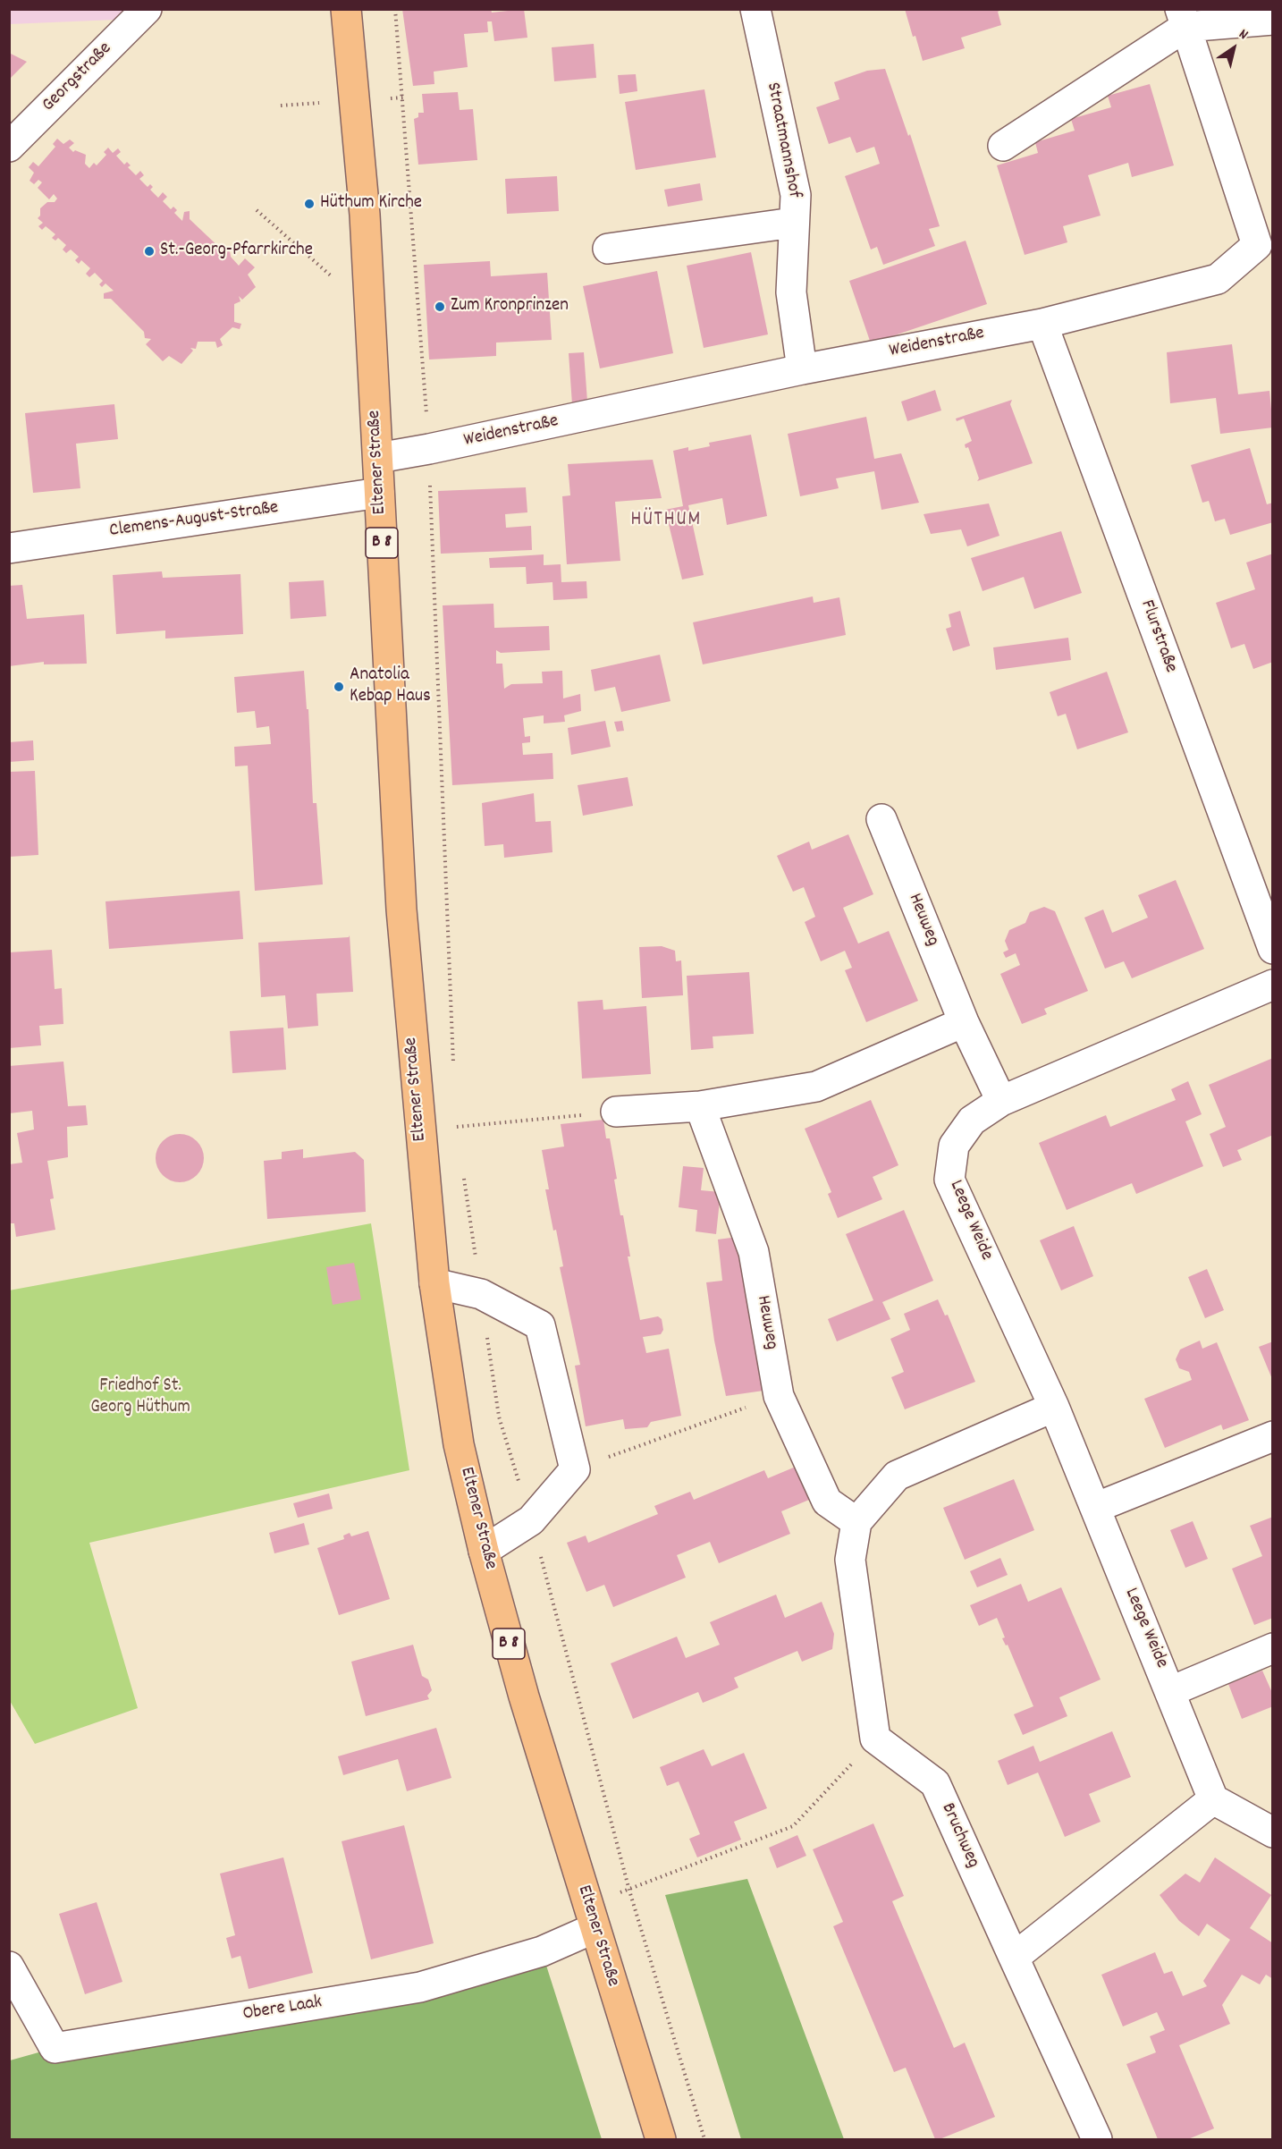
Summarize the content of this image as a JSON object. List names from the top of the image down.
{
  "streets": {
    "main road": ["Eltener Straße", "B 8"],
    "street": [
      "Georgstraße",
      "Straatmannshof",
      "Weidenstraße",
      "Clemens-August-Straße",
      "Flurstraße",
      "Heuweg",
      "Leege Weide",
      "Bruchweg",
      "Obere Laak"
    ]
  },
  "crossings": [
    ["Straatmannshof", "Weidenstraße"],
    ["Weidenstraße", "Eltener Straße"],
    ["Weidenstraße", "Flurstraße"],
    ["Eltener Straße", "Clemens-August-Straße"],
    ["Eltener Straße", "Obere Laak"],
    ["Heuweg", "Leege Weide"]
  ],
  "districts": ["HÜTHUM"],
  "parks": ["Friedhof St. Georg Hüthum"],
  "places": [
    "Hüthum Kirche",
    "St.-Georg-Pfarrkirche",
    "Zum Kronprinzen",
    "Anatolia Kebap Haus"
  ],
  "north": "top right"
}
